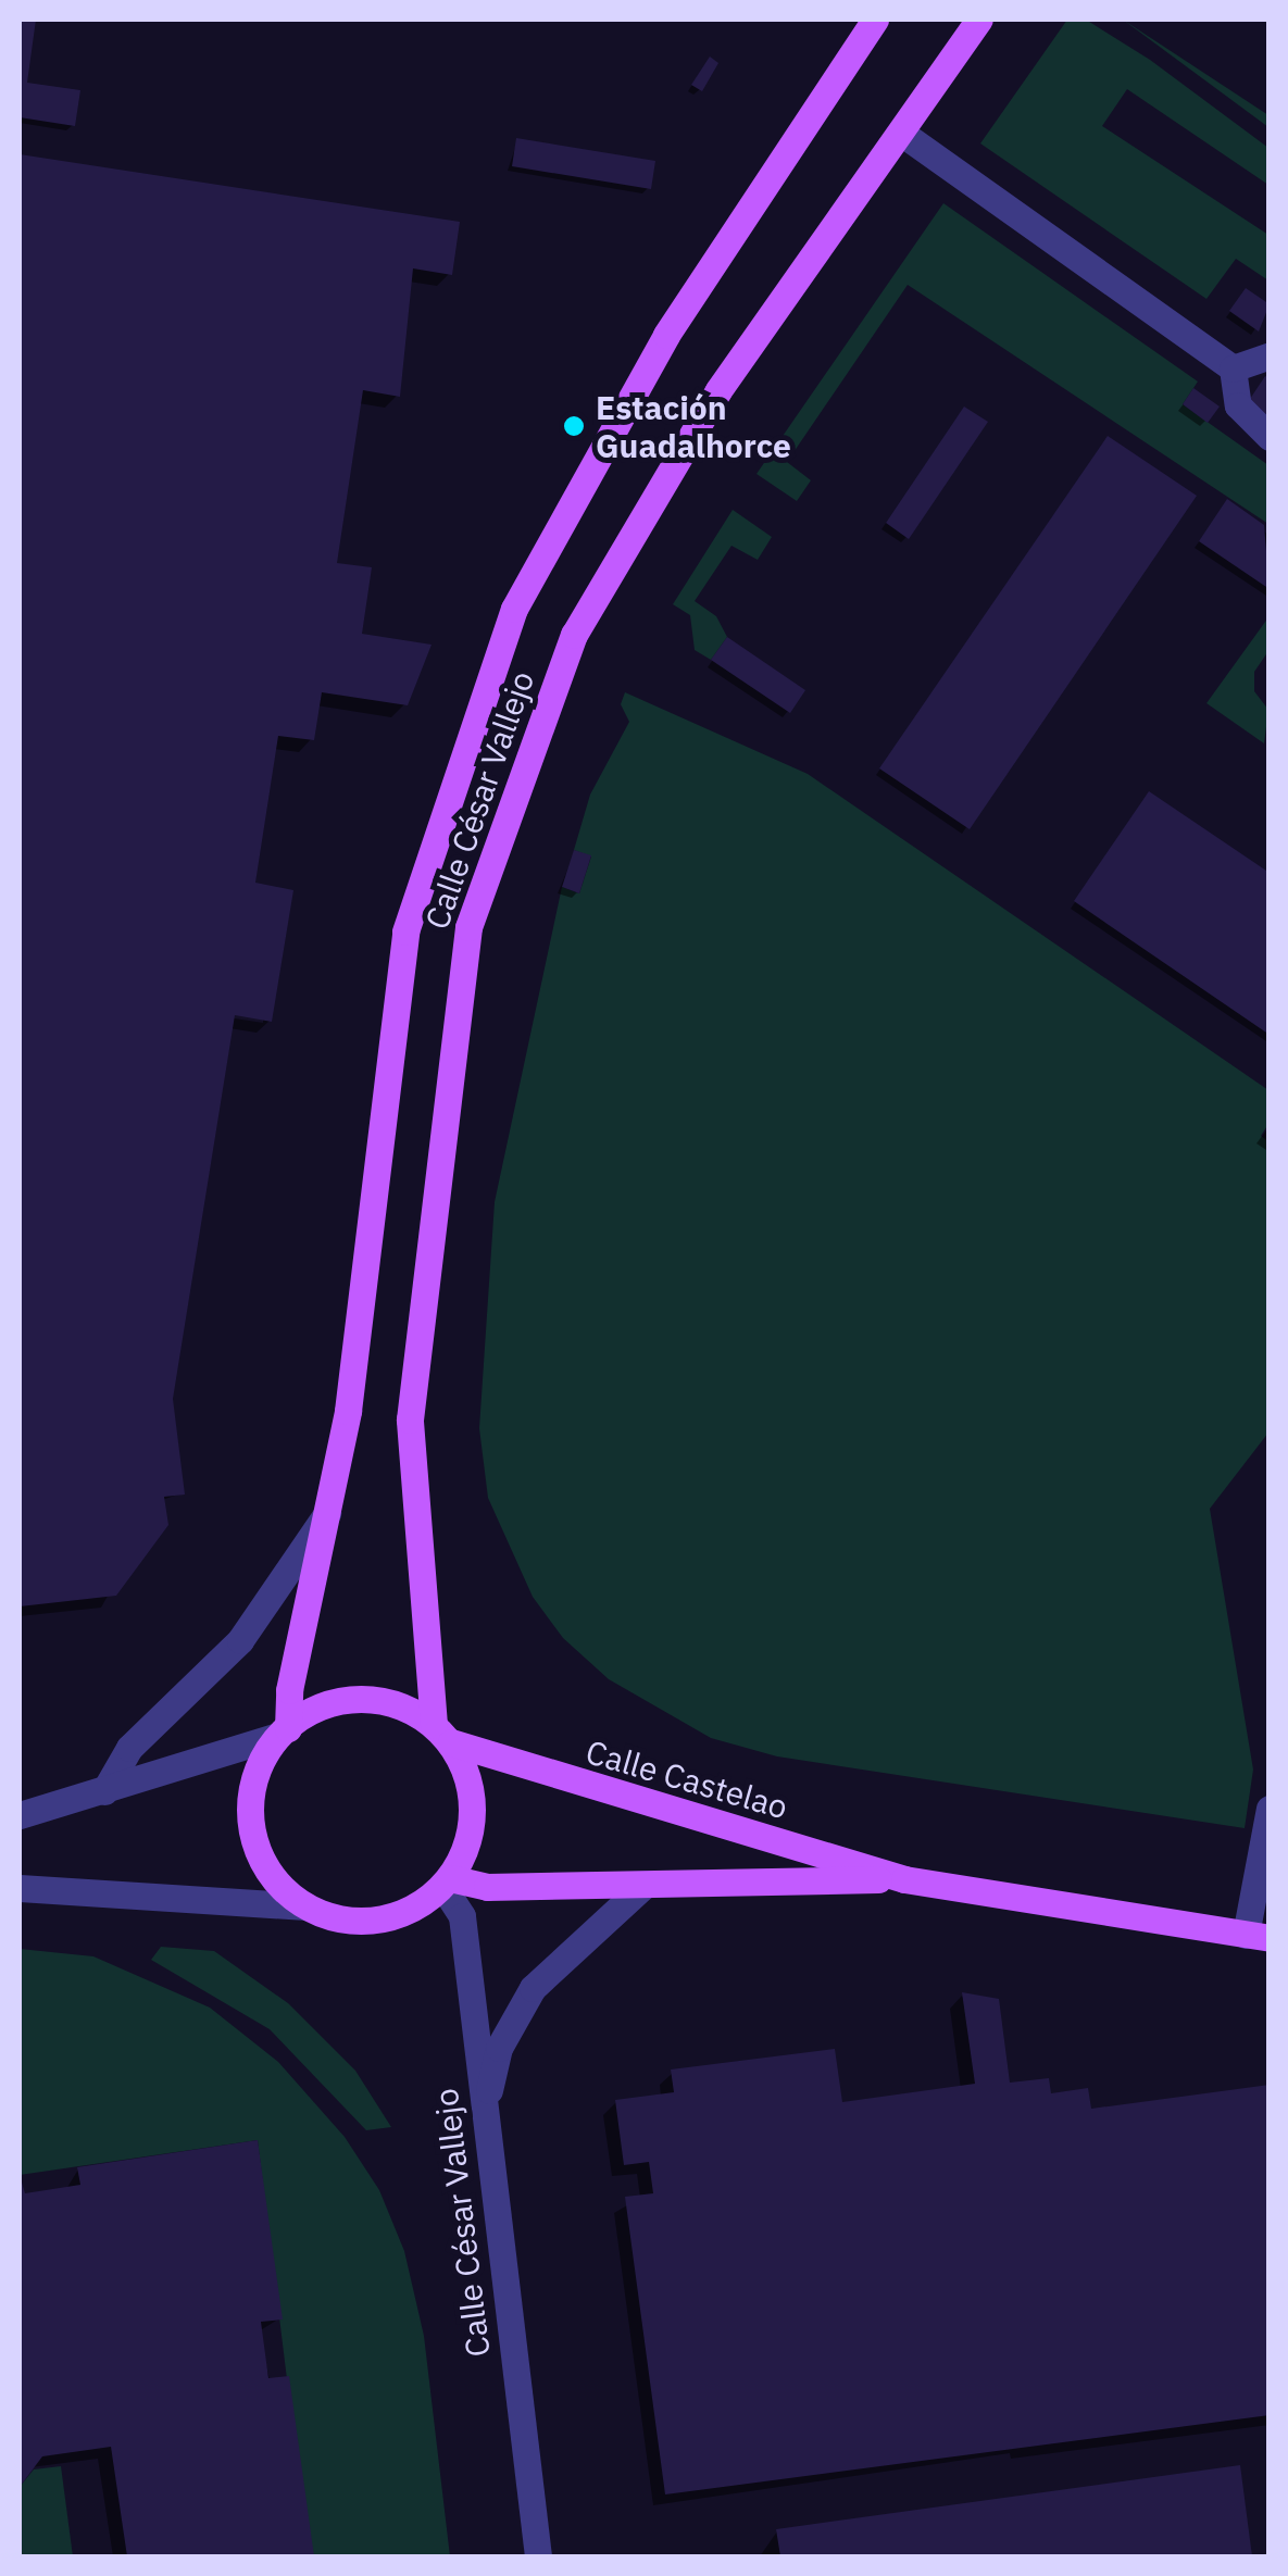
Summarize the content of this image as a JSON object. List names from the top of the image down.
{
  "streets": {
    "main road": ["Calle César Vallejo", "Calle Castelao"]
  },
  "crossings": [
    ["Calle César Vallejo", "Calle Castelao"]
  ],
  "places": ["Estación Guadalhorce"]
}
